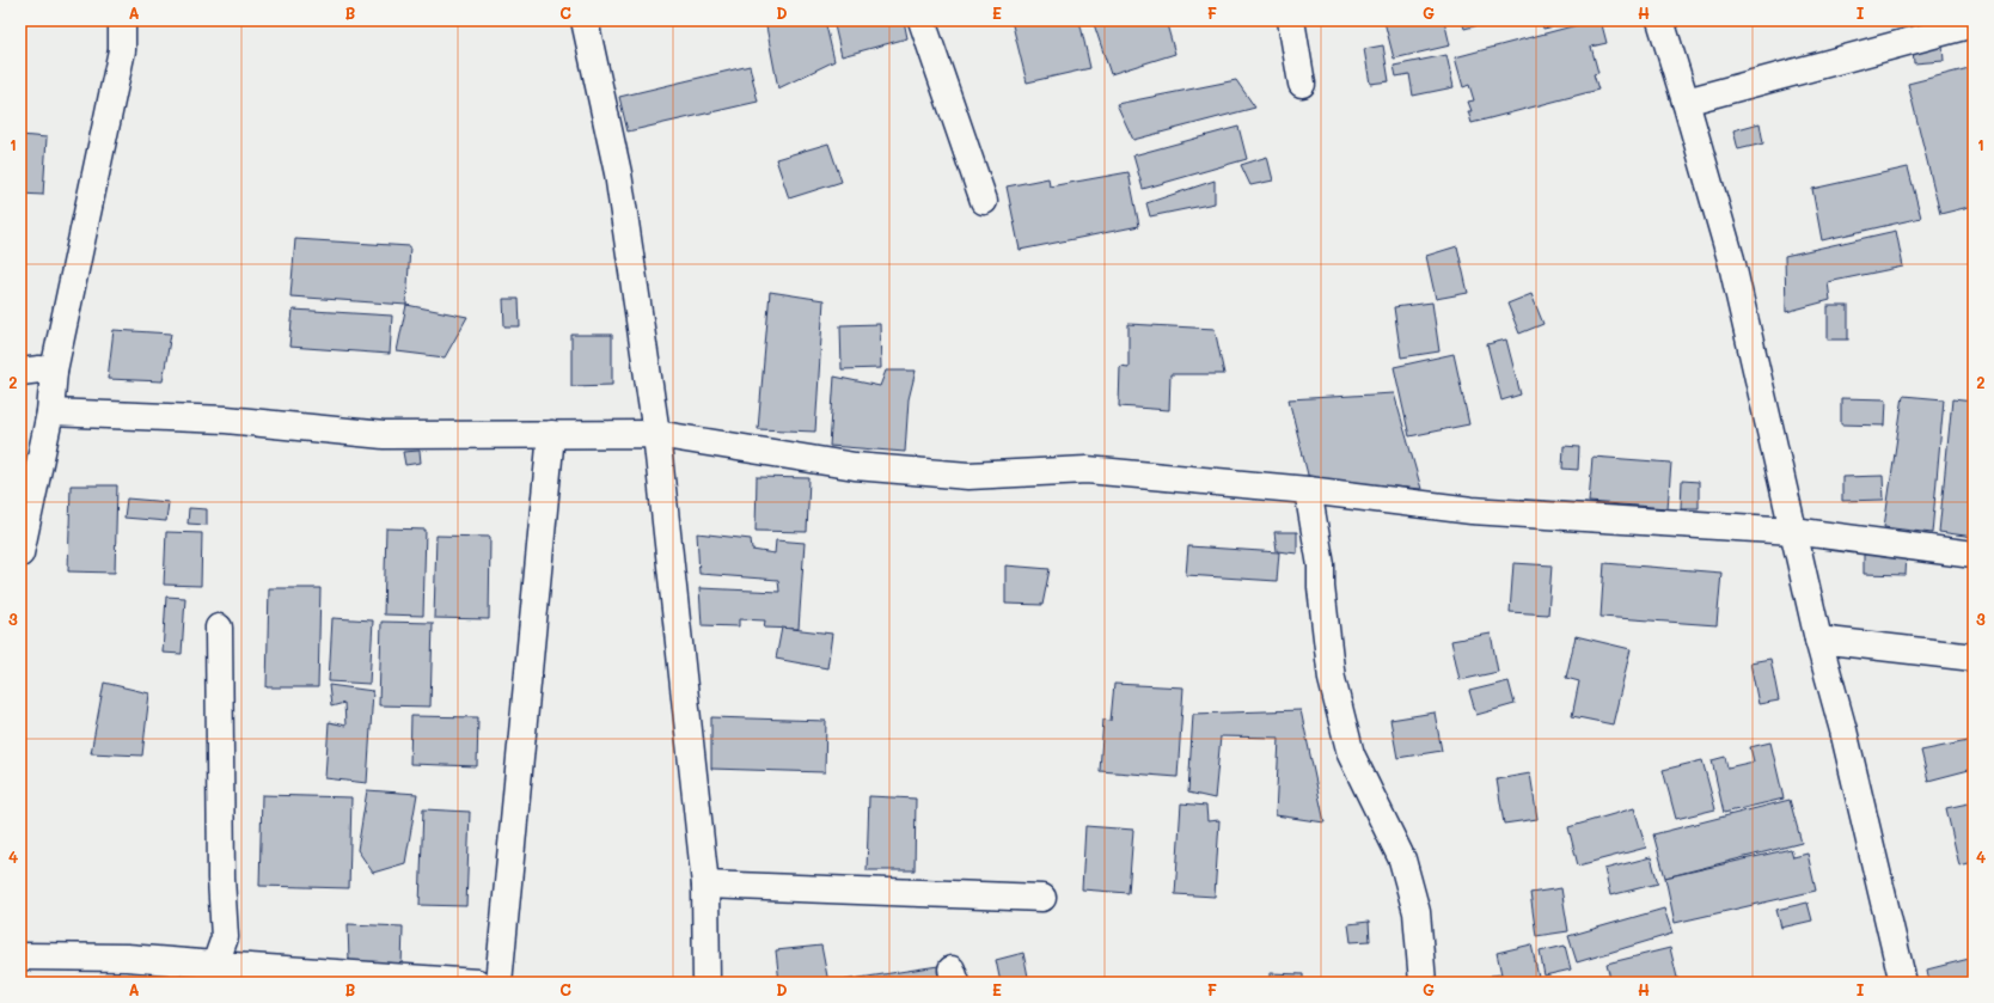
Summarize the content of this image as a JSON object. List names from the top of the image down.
{
  "grid": {
    "columns": [
      "A",
      "B",
      "C",
      "D",
      "E",
      "F",
      "G",
      "H",
      "I"
    ],
    "rows": [
      "1",
      "2",
      "3",
      "4"
    ]
  }
}
